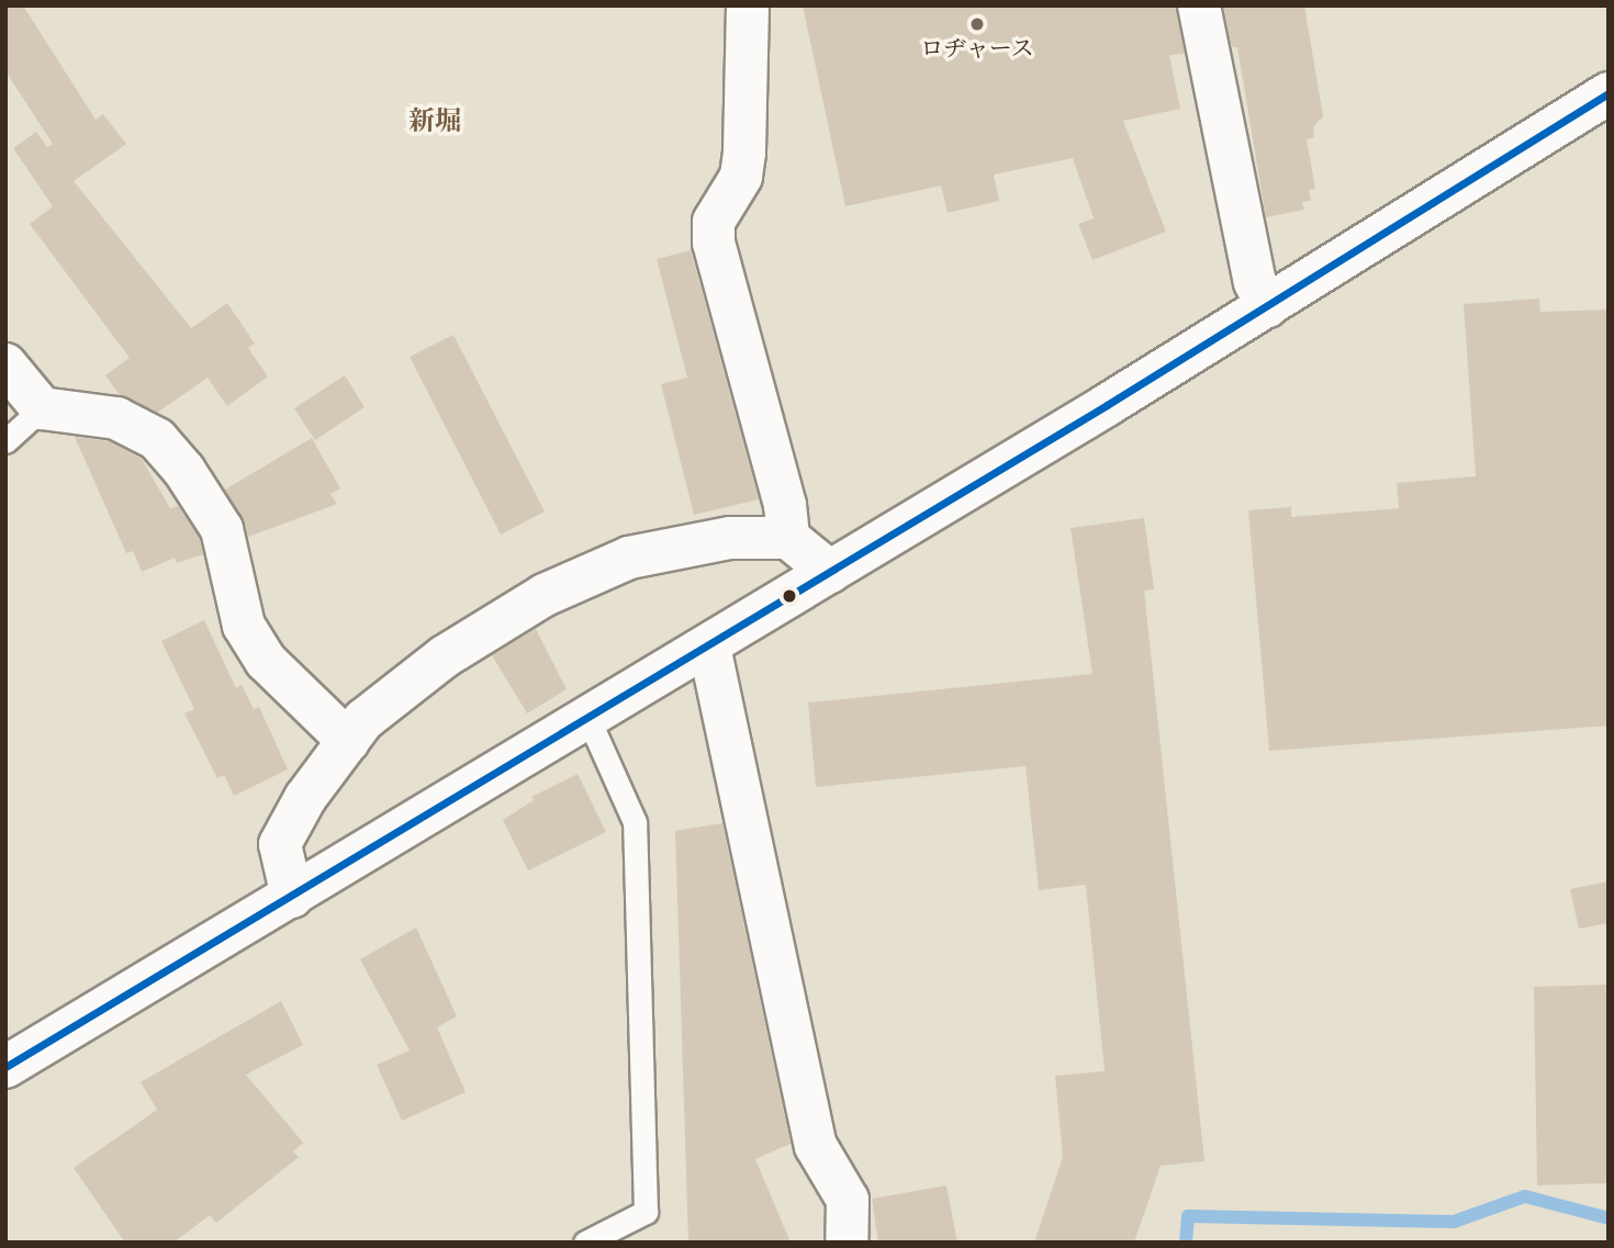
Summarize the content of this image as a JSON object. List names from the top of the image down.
{
  "districts": ["新堀"],
  "places": ["ロヂャース"]
}
